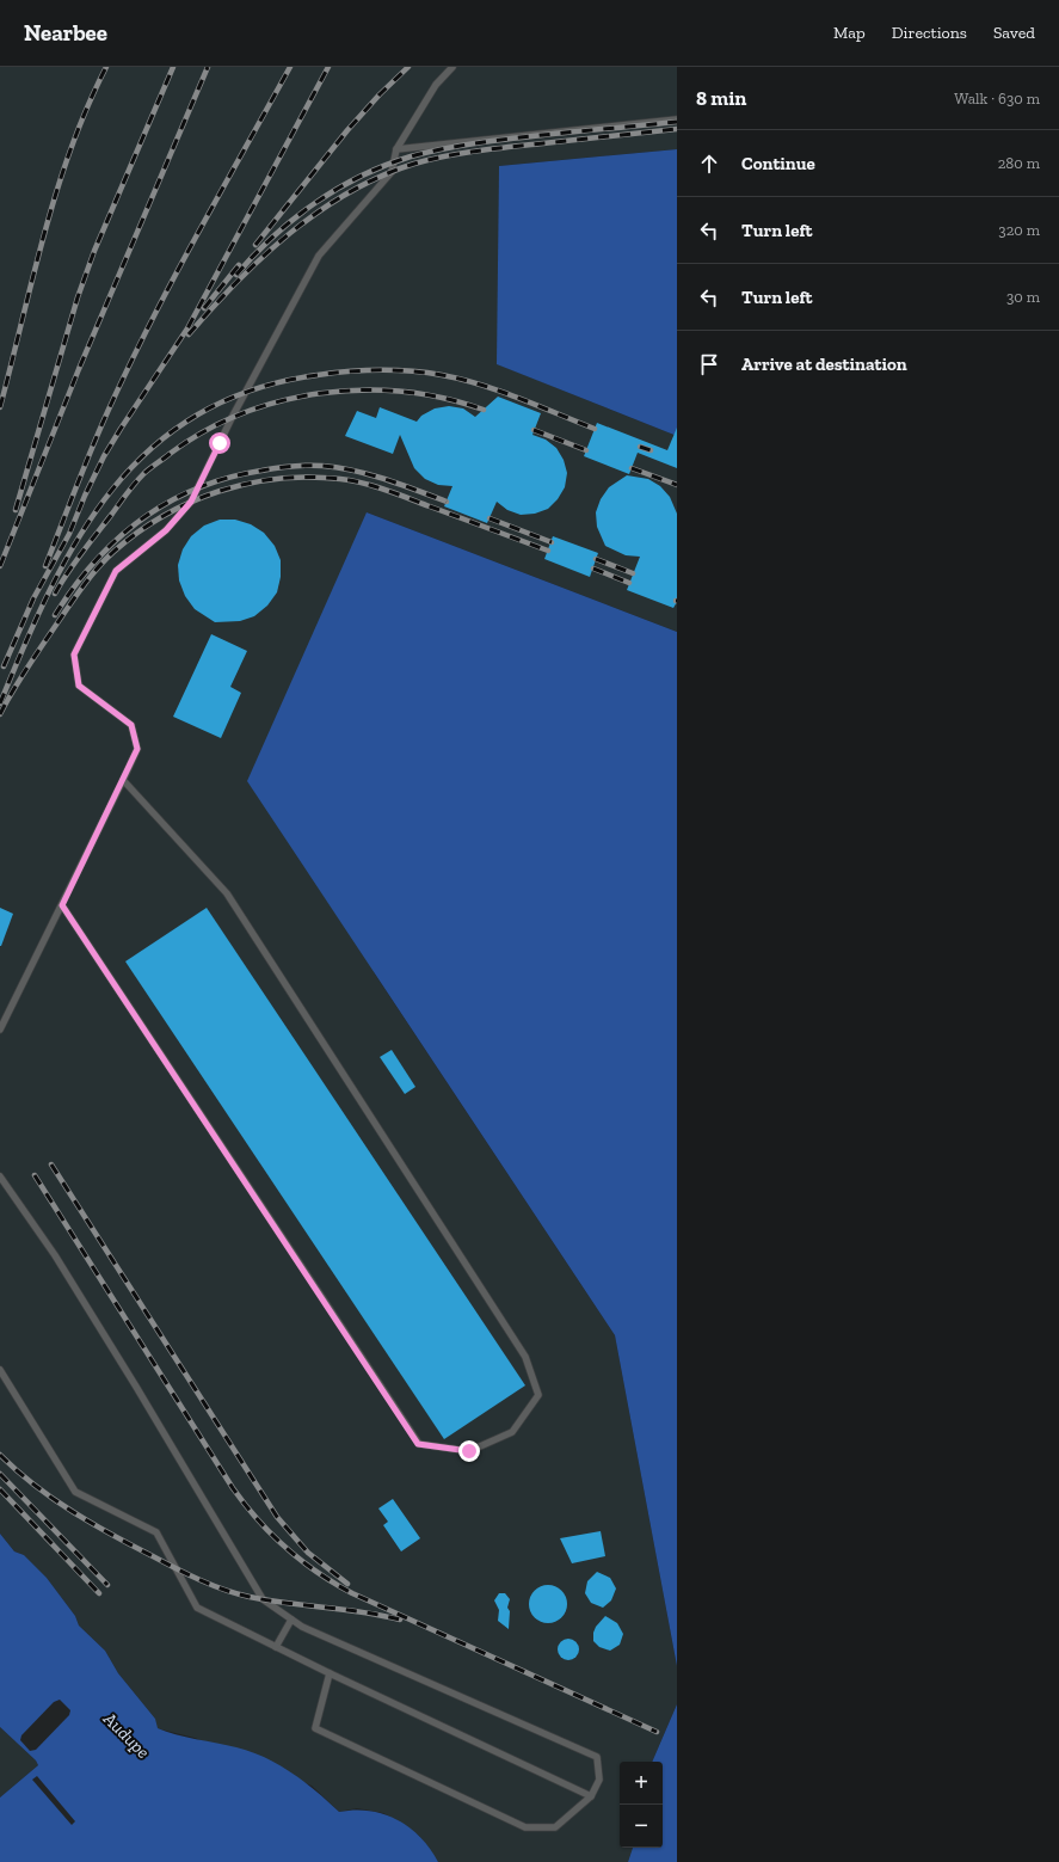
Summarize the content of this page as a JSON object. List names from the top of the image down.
{
  "water": ["Audupe"],
  "page": {
    "header": "Nearbee",
    "nav": ["Map", "Directions", "Saved"],
    "heading": ["8 min", "Walk · 630 m"],
    "list": [
      ["Continue", "280 m"],
      ["Turn left", "320 m"],
      ["Turn left", "30 m"],
      "Arrive at destination"
    ],
    "map_buttons": ["+", "−"]
  }
}
